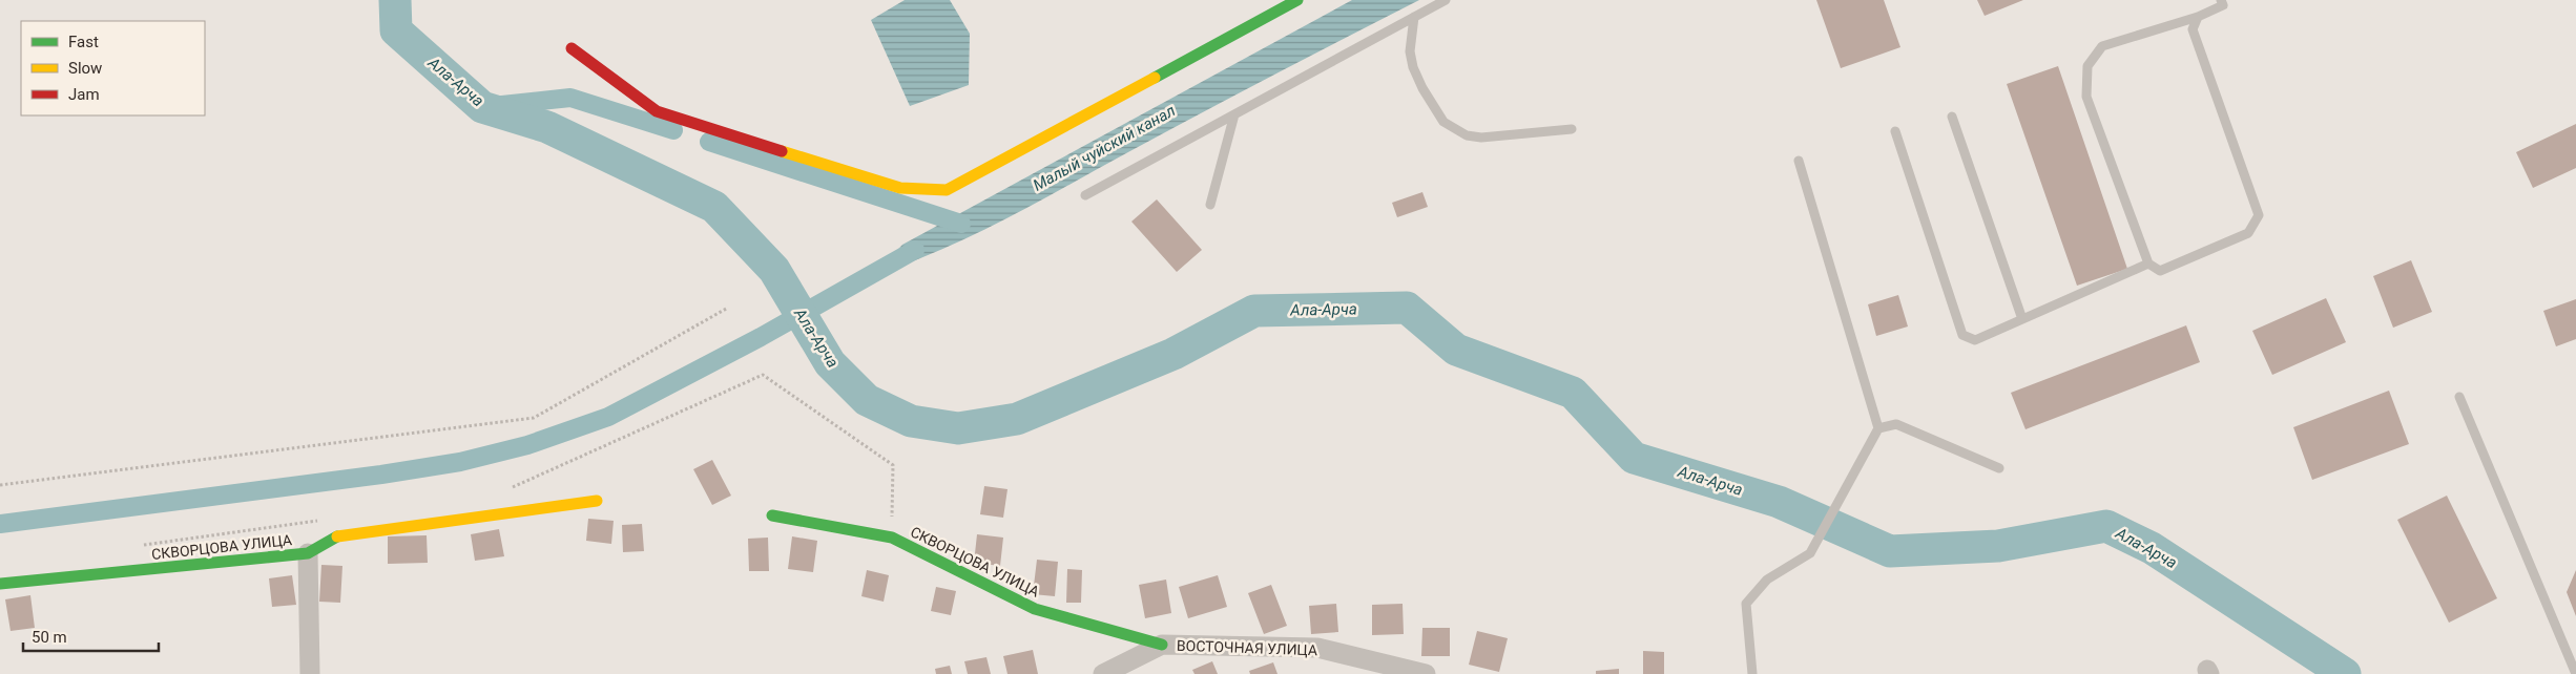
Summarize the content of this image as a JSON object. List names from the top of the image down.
{
  "streets": {
    "street": ["СКВОРЦОВА УЛИЦА", "ВОСТОЧНАЯ УЛИЦА"]
  },
  "crossings": [
    ["СКВОРЦОВА УЛИЦА", "ВОСТОЧНАЯ УЛИЦА"]
  ],
  "water": ["Ала-Арча", "Малый чуйский канал"],
  "legend": ["Fast", "Slow", "Jam"],
  "scale_bar": "50 m"
}
